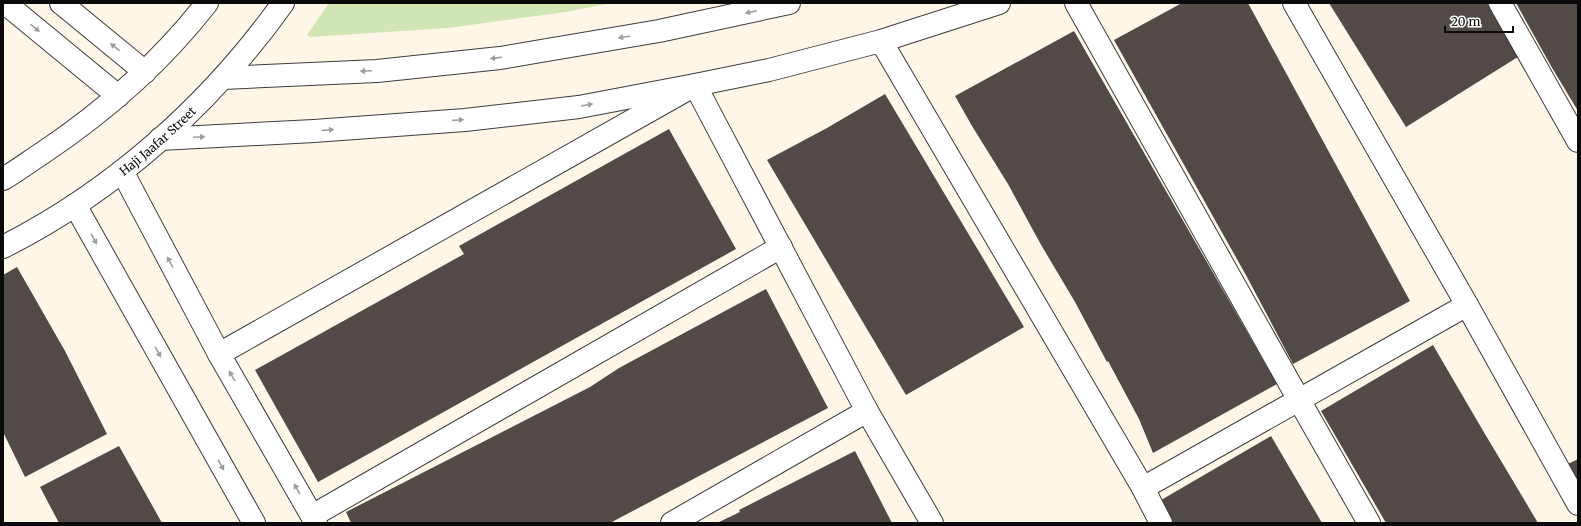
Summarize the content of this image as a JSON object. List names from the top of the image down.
{
  "streets": {
    "street": ["Haji Jaafar Street"]
  },
  "scale_bar": "20 m"
}
